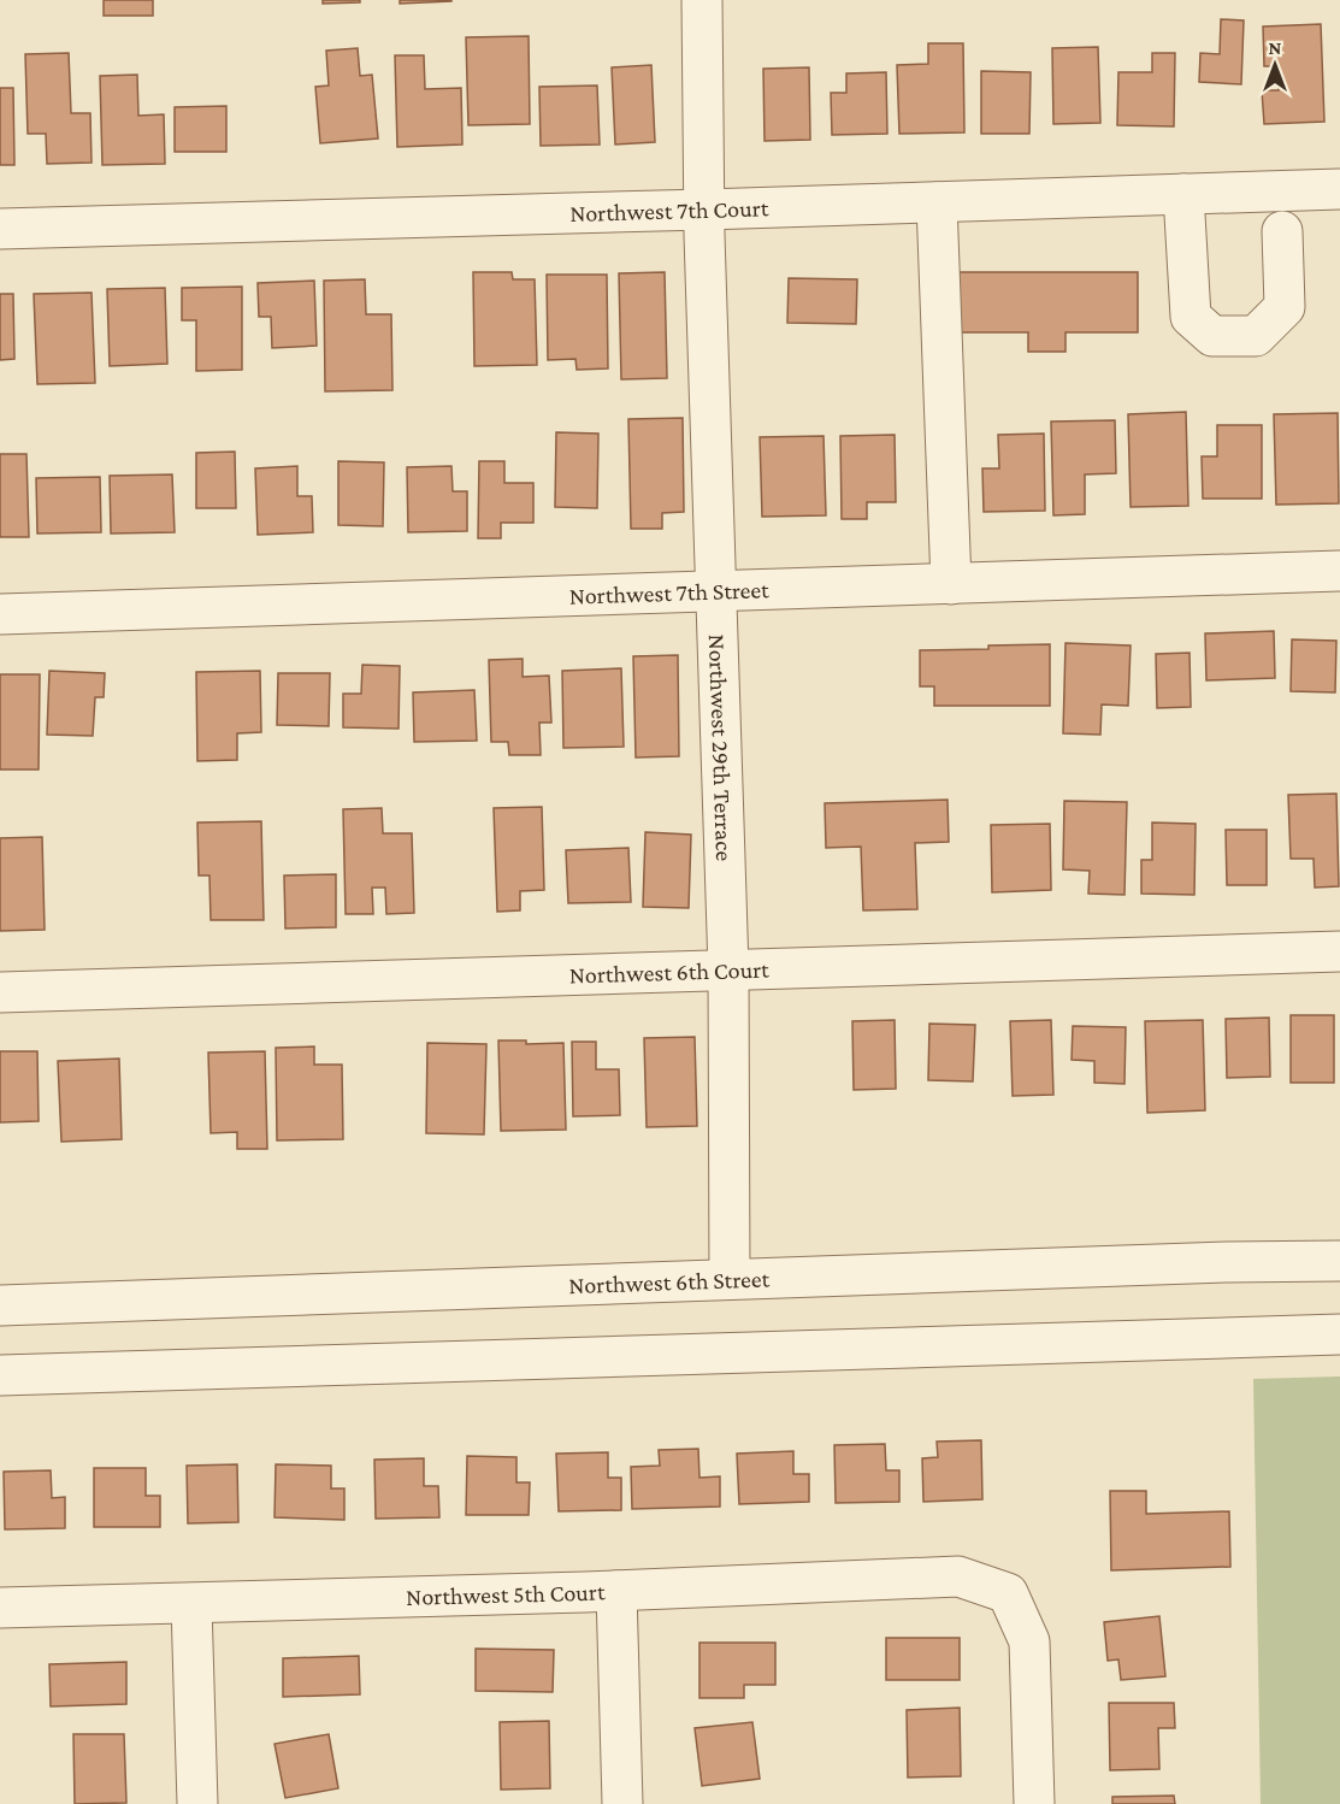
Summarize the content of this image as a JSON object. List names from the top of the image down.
{
  "streets": {
    "street": [
      "Northwest 7th Court",
      "Northwest 7th Street",
      "Northwest 29th Terrace",
      "Northwest 6th Court",
      "Northwest 6th Street",
      "Northwest 5th Court"
    ]
  },
  "crossings": [
    ["Northwest 7th Court", "Northwest 29th Terrace"],
    ["Northwest 7th Street", "Northwest 29th Terrace"],
    ["Northwest 29th Terrace", "Northwest 6th Court"],
    ["Northwest 29th Terrace", "Northwest 6th Street"]
  ],
  "north": "top"
}
